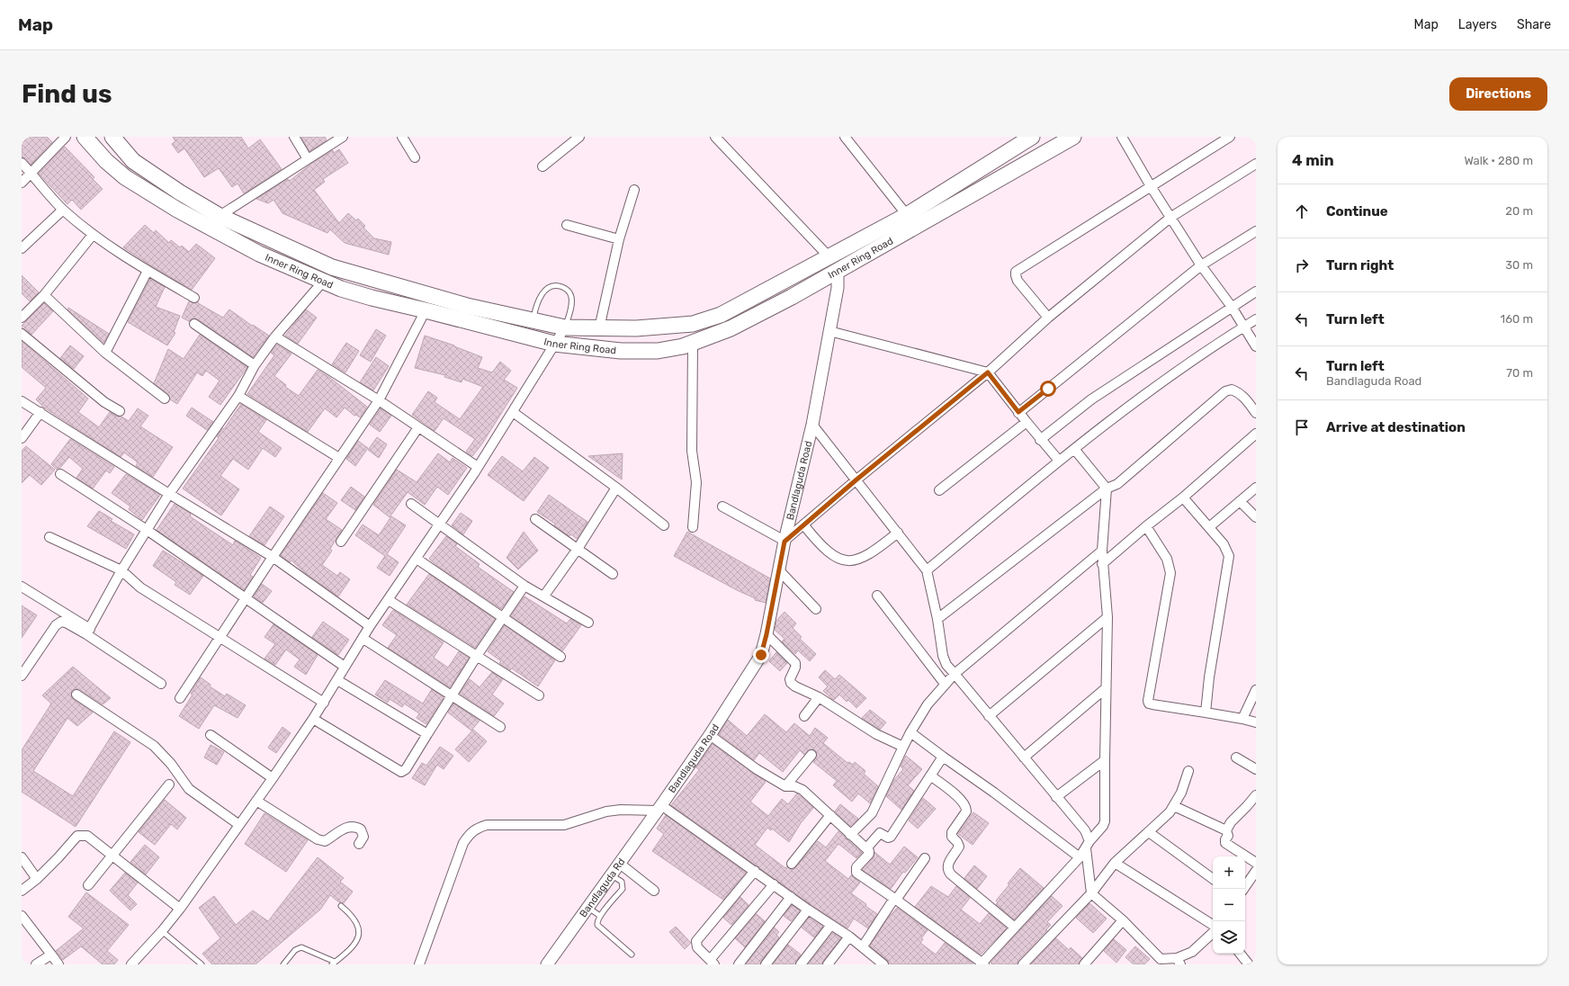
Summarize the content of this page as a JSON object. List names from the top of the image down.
{
  "streets": {
    "highway": ["Inner Ring Road"],
    "street": ["Bandlaguda Road", "Bandlaguda Rd"]
  },
  "crossings": [
    ["Inner Ring Road", "Bandlaguda Road"],
    ["Bandlaguda Road", "Bandlaguda Rd"]
  ],
  "page": {
    "header": "Map",
    "nav": ["Map", "Layers", "Share"],
    "buttons": "Directions",
    "title": "Find us",
    "heading": ["4 min", "Walk · 280 m"],
    "list": [
      ["Continue", "20 m"],
      ["Turn right", "30 m"],
      ["Turn left", "160 m"],
      ["Turn left", "Bandlaguda Road", "70 m"],
      "Arrive at destination"
    ],
    "map_buttons": ["+", "−"]
  }
}
